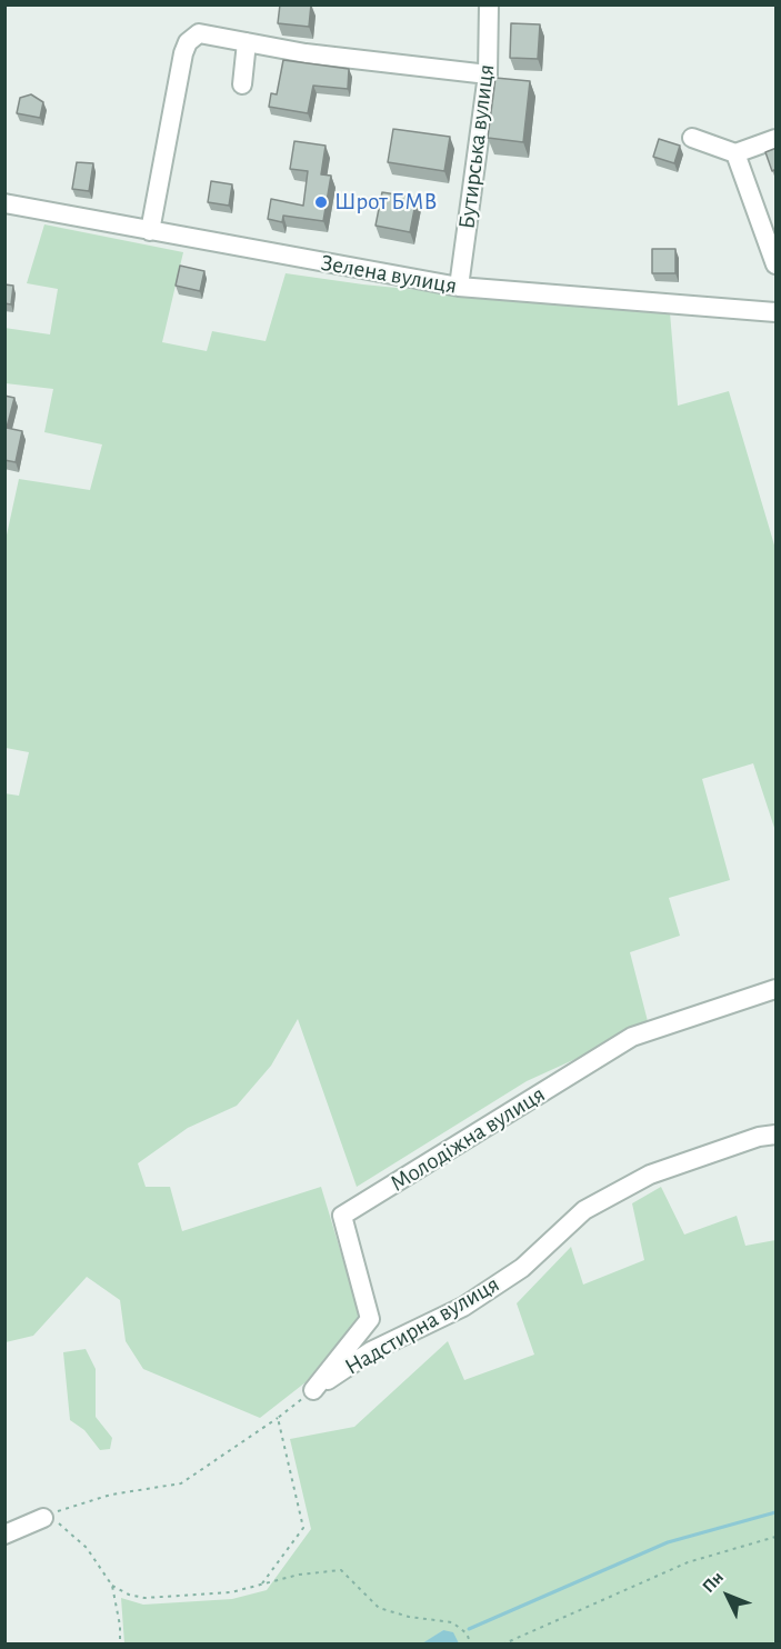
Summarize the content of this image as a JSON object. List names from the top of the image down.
{
  "streets": {
    "street": [
      "Бутирська вулиця",
      "Зелена вулиця",
      "Молодіжна вулиця",
      "Надстирна вулиця"
    ]
  },
  "crossings": [
    ["Бутирська вулиця", "Зелена вулиця"],
    ["Молодіжна вулиця", "Надстирна вулиця"]
  ],
  "places": ["Шрот БМВ"],
  "north": "top left"
}
